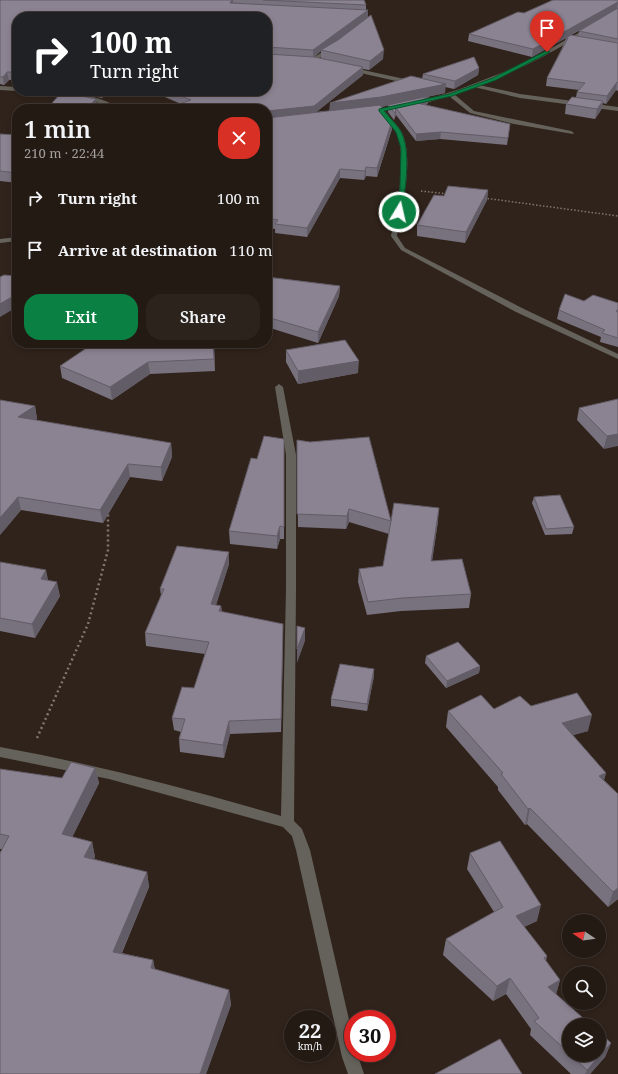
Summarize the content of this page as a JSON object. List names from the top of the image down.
{
  "north": "left",
  "page": {
    "turn": ["100 m", "Turn right"],
    "heading": ["1 min", "210 m · 22:44"],
    "list": [
      {
        "name": "Turn right",
        "value": "100 m"
      },
      {
        "name": "Arrive at destination",
        "value": "110 m"
      }
    ],
    "buttons": ["Exit", "Share"],
    "speed": "22 km/h",
    "limit": "30"
  }
}
